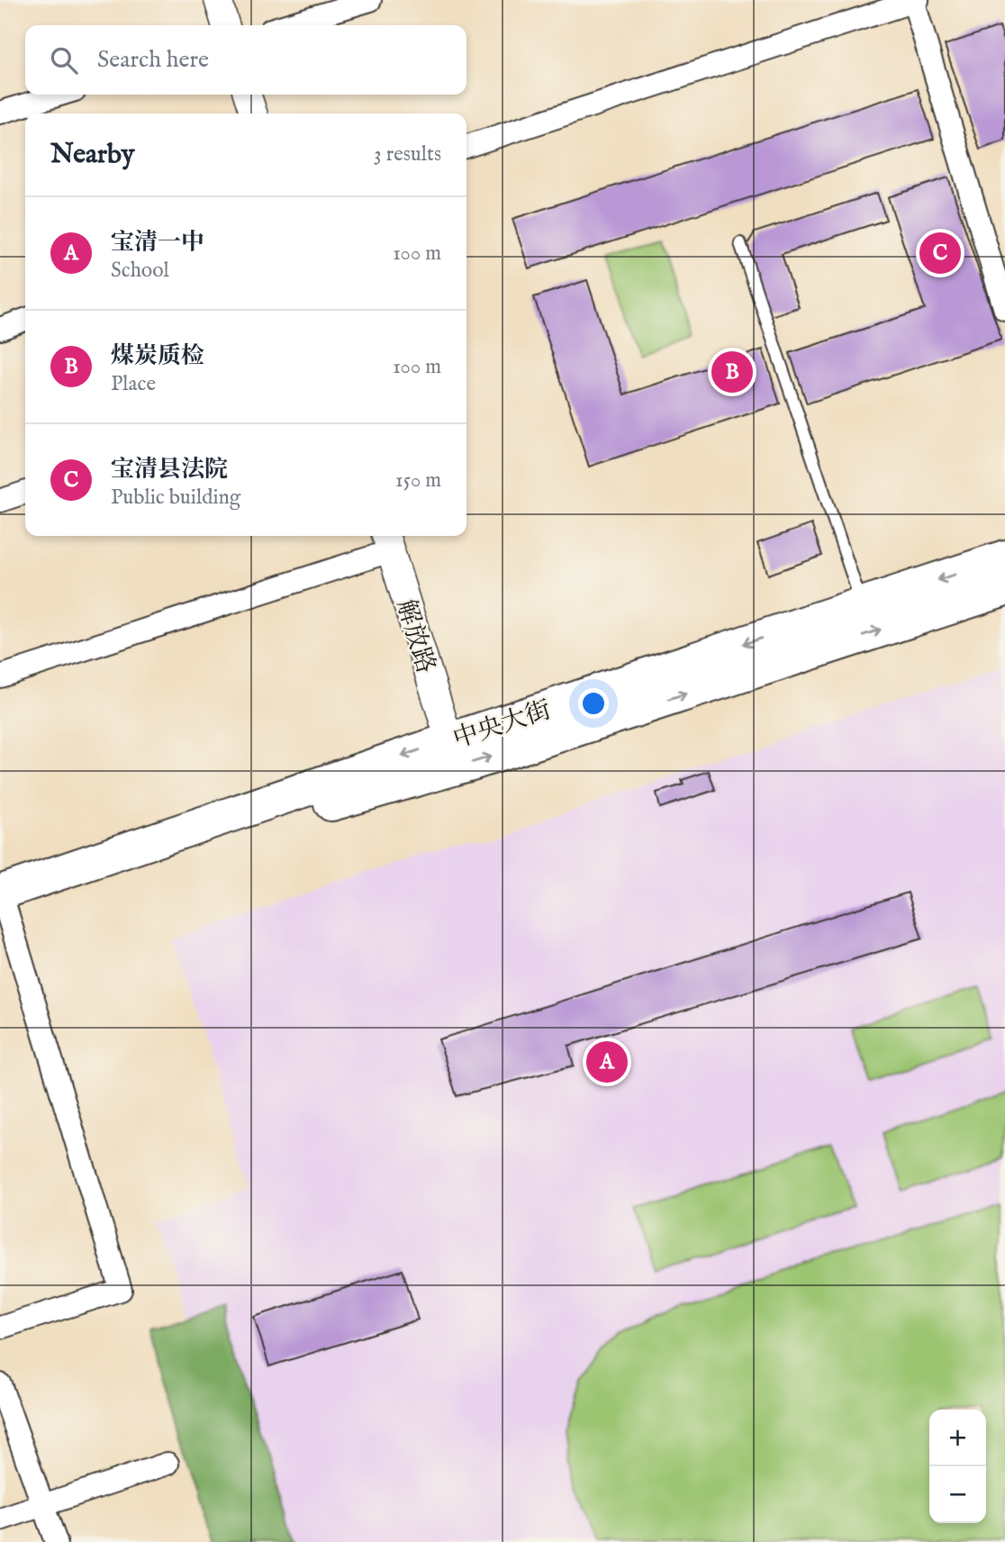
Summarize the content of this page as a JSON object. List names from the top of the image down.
{
  "streets": {
    "main road": ["中央大街"],
    "street": ["解放路"]
  },
  "crossings": [
    ["解放路", "中央大街"]
  ],
  "page": {
    "search": "Search here",
    "heading": ["Nearby", "3 results"],
    "list": [
      {
        "mark": "A",
        "name": "宝清一中",
        "note": "School",
        "value": "100 m"
      },
      {
        "mark": "B",
        "name": "煤炭质检",
        "note": "Place",
        "value": "100 m"
      },
      {
        "mark": "C",
        "name": "宝清县法院",
        "note": "Public building",
        "value": "150 m"
      }
    ],
    "pins": ["C", "B", "A"],
    "map_buttons": ["+", "−"]
  }
}
